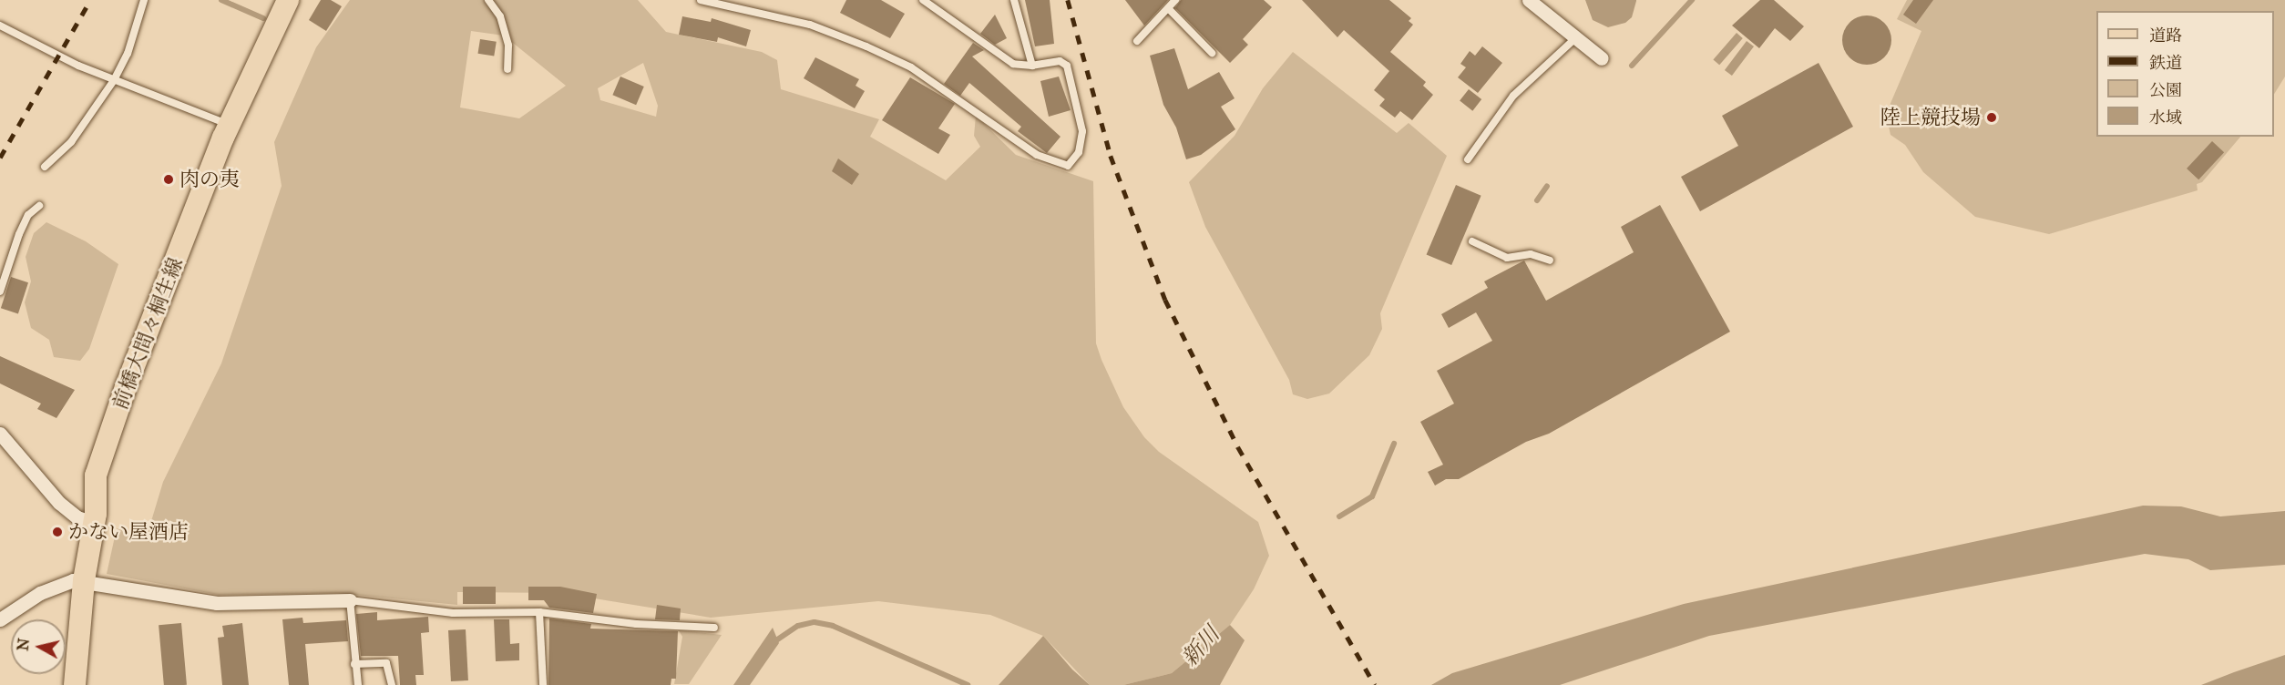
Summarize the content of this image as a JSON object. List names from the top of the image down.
{
  "streets": {
    "main road": ["前橋大間々桐生線"]
  },
  "water": ["新川"],
  "places": ["陸上競技場", "肉の夷", "かない屋酒店"],
  "legend": [
    "道路",
    "鉄道",
    "公園",
    "水域"
  ],
  "north": "left"
}
